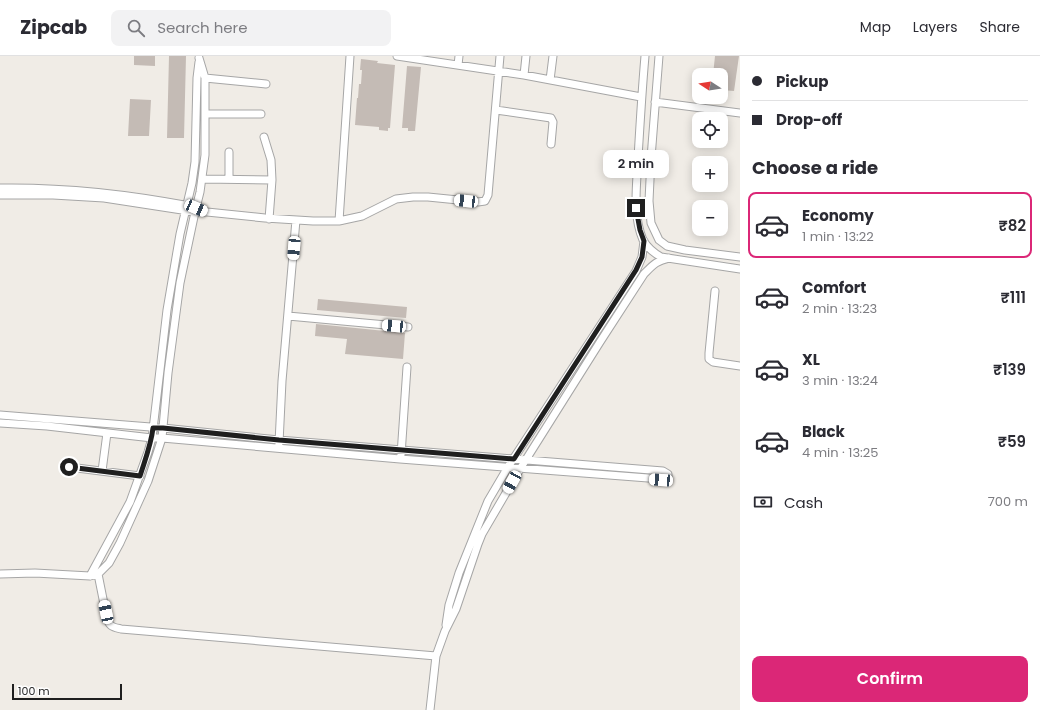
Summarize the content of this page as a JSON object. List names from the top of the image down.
{
  "scale_bar": "100 m",
  "north": "left",
  "page": {
    "header": "Zipcab",
    "search": "Search here",
    "nav": ["Map", "Layers", "Share"],
    "banner": ["Pickup", "Drop-off"],
    "map_buttons": ["+", "−"],
    "heading": "Choose a ride",
    "bubble": "2 min",
    "list": [
      {
        "name": "Economy",
        "note": "1 min · 13:22",
        "value": "₹82"
      },
      {
        "name": "Comfort",
        "note": "2 min · 13:23",
        "value": "₹111"
      },
      {
        "name": "XL",
        "note": "3 min · 13:24",
        "value": "₹139"
      },
      {
        "name": "Black",
        "note": "4 min · 13:25",
        "value": "₹59"
      }
    ],
    "pay": ["Cash", "700 m"],
    "buttons": "Confirm",
    "scale": "100 m"
  }
}
